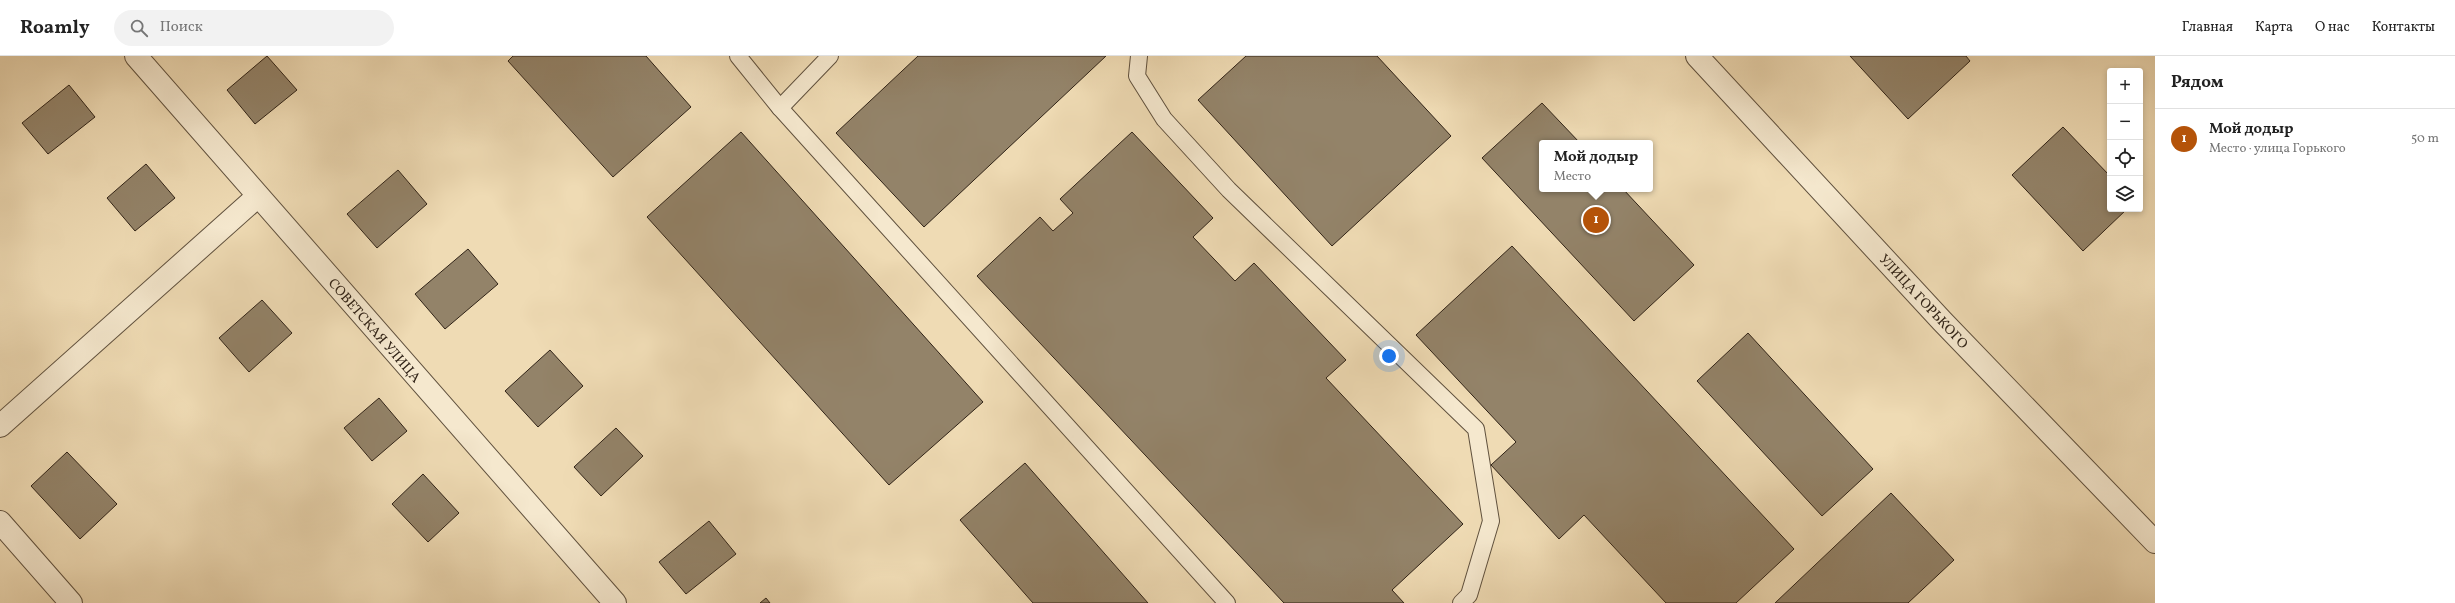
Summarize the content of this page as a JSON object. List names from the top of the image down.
{
  "streets": {
    "street": ["УЛИЦА ГОРЬКОГО", "СОВЕТСКАЯ УЛИЦА"]
  },
  "page": {
    "header": "Roamly",
    "search": "Поиск",
    "nav": [
      "Главная",
      "Карта",
      "О нас",
      "Контакты"
    ],
    "heading": "Рядом",
    "map_buttons": ["+", "−"],
    "list": [
      {
        "mark": "1",
        "name": "Мой додыр",
        "note": "Место · улица Горького",
        "value": "50 m"
      }
    ],
    "popup": ["Мой додыр", "Место"],
    "pins": "1"
  }
}
